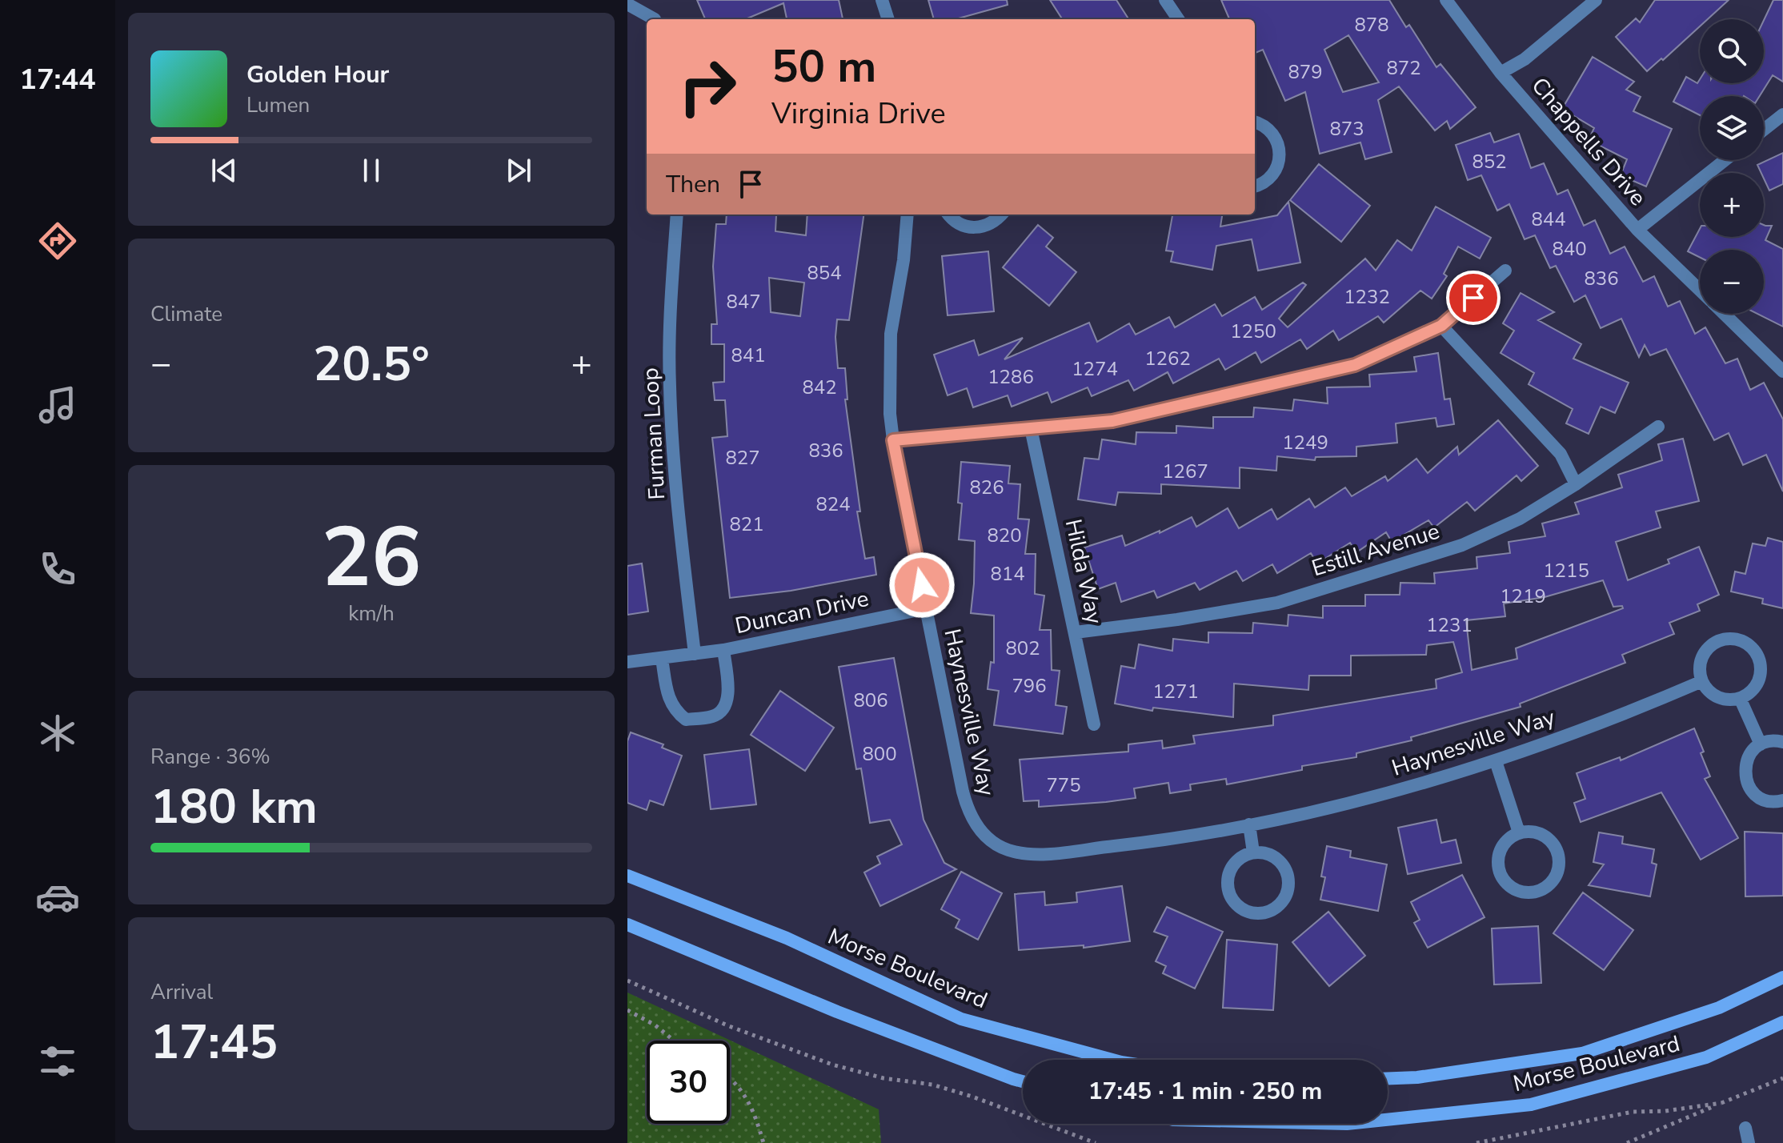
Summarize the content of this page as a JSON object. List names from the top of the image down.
{
  "streets": {
    "main road": ["Morse Boulevard"],
    "street": [
      "Chappells Drive",
      "Furman Loop",
      "Estill Avenue",
      "Hilda Way",
      "Duncan Drive",
      "Haynesville Way"
    ]
  },
  "crossings": [
    ["Furman Loop", "Duncan Drive"],
    ["Estill Avenue", "Hilda Way"],
    ["Duncan Drive", "Haynesville Way"]
  ],
  "house_numbers": [
    "878",
    "872",
    "879",
    "873",
    "852",
    "844",
    "840",
    "854",
    "836",
    "1232",
    "847",
    "1250",
    "841",
    "1262",
    "1274",
    "1286",
    "842",
    "1249",
    "836",
    "827",
    "1267",
    "826",
    "824",
    "821",
    "820",
    "1215",
    "814",
    "1219",
    "1231",
    "802",
    "796",
    "1271",
    "806",
    "800",
    "775"
  ],
  "page": {
    "tabs": "17:44",
    "map_buttons": ["+", "−"],
    "turn": ["50 m", "Virginia Drive"],
    "song": ["Golden Hour", "Lumen"],
    "then": "Then",
    "tile": [
      "Climate",
      ["26", "km/h"],
      ["Range · 36%", "180 km"],
      ["Arrival", "17:45"]
    ],
    "heat": ["−", "20.5°", "+"],
    "limit": "30",
    "trip": "17:45 · 1 min · 250 m"
  }
}
